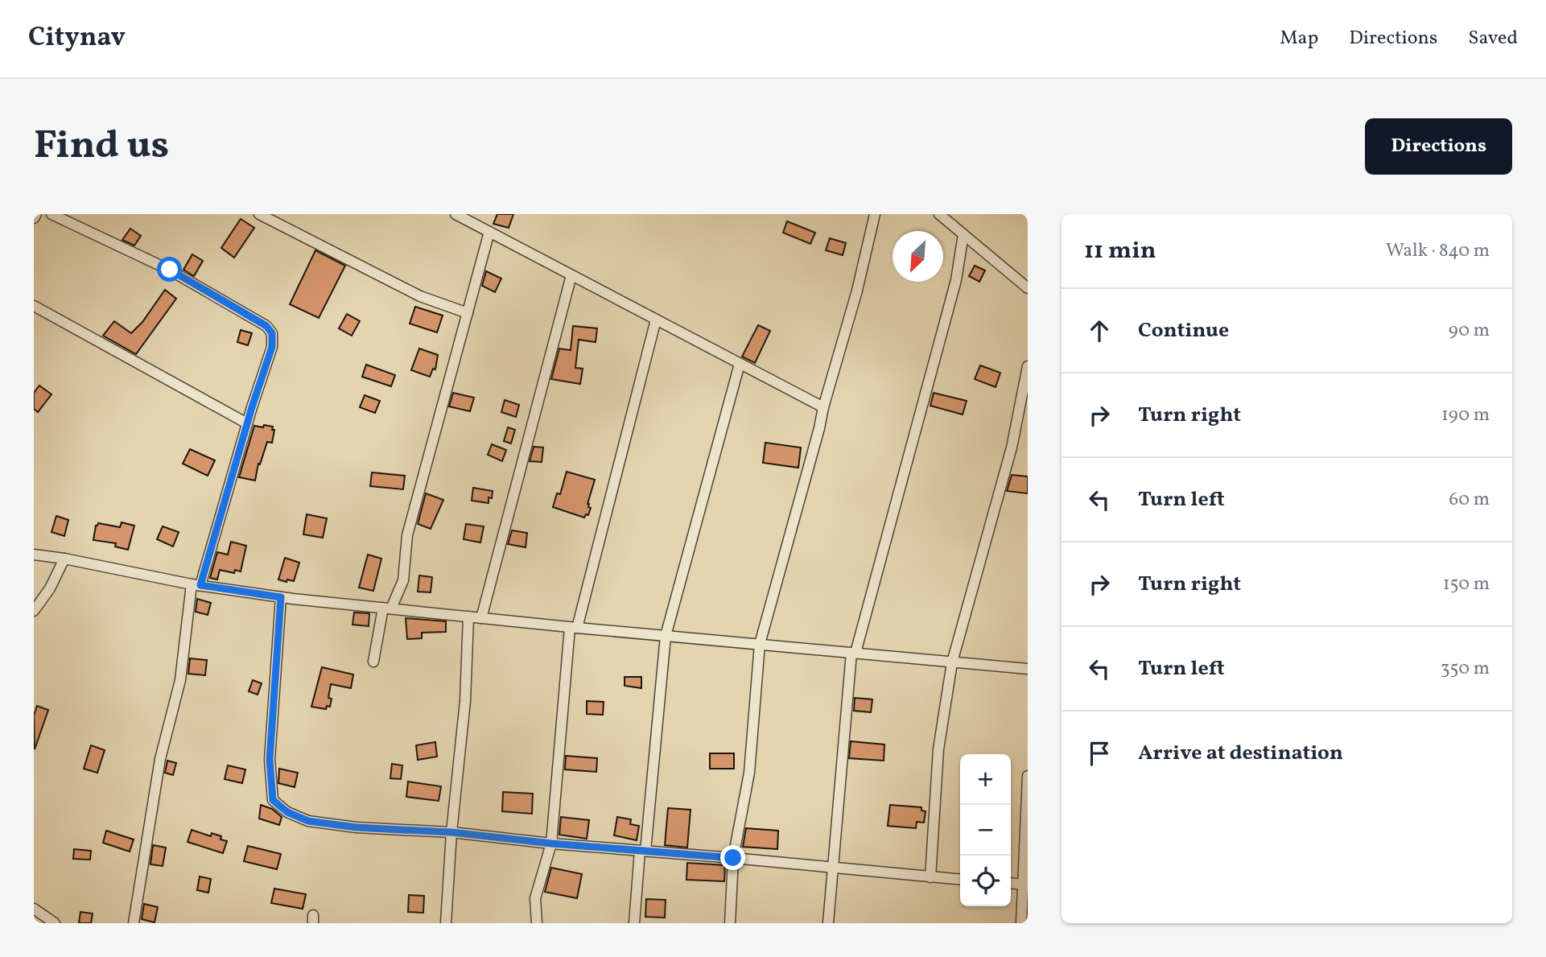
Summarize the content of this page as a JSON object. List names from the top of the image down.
{
  "north": "bottom left",
  "page": {
    "header": "Citynav",
    "nav": ["Map", "Directions", "Saved"],
    "buttons": "Directions",
    "title": "Find us",
    "heading": ["11 min", "Walk · 840 m"],
    "list": [
      ["Continue", "90 m"],
      ["Turn right", "190 m"],
      ["Turn left", "60 m"],
      ["Turn right", "150 m"],
      ["Turn left", "350 m"],
      "Arrive at destination"
    ],
    "map_buttons": ["+", "−"]
  }
}
